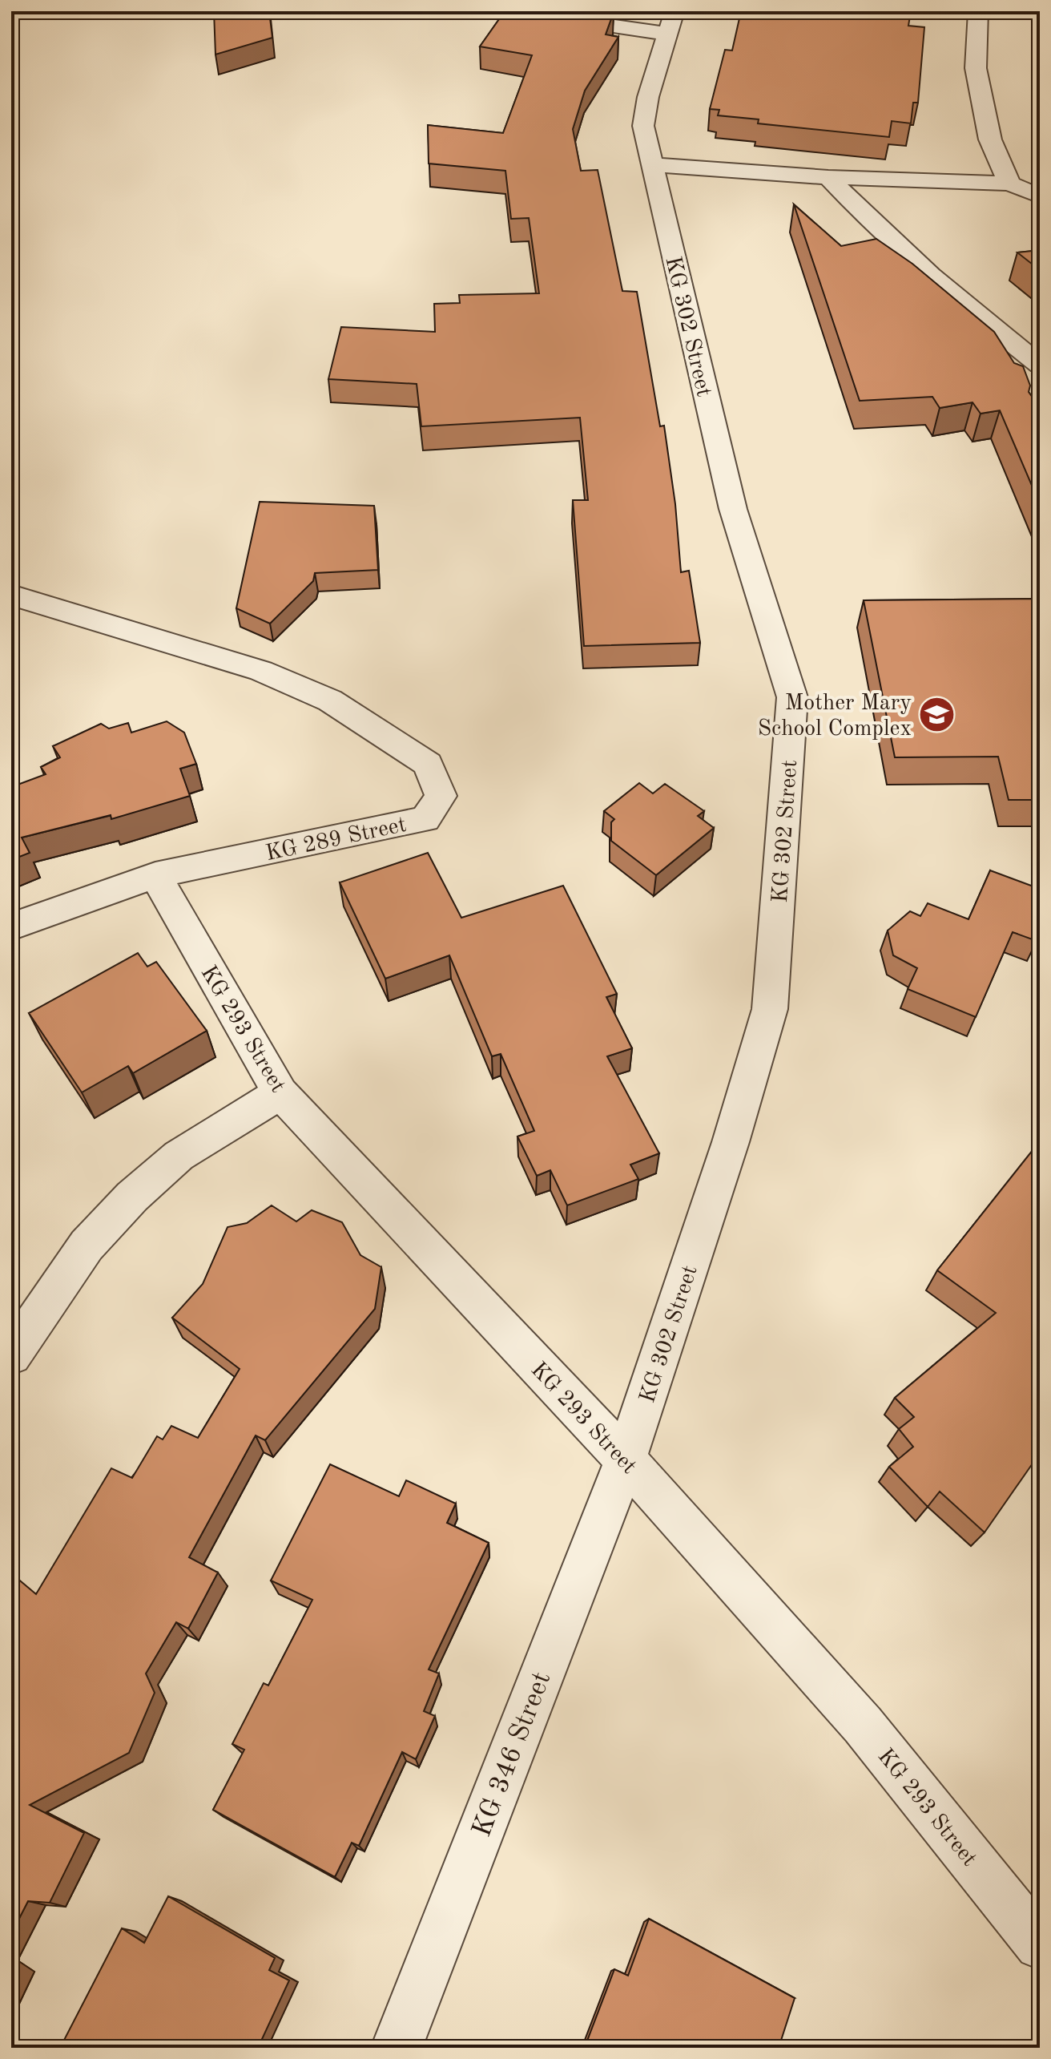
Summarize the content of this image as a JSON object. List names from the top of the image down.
{
  "streets": {
    "street": [
      "KG 302 Street",
      "KG 289 Street",
      "KG 293 Street",
      "KG 346 Street"
    ]
  },
  "crossings": [
    ["KG 302 Street", "KG 293 Street"],
    ["KG 302 Street", "KG 346 Street"],
    ["KG 289 Street", "KG 293 Street"],
    ["KG 293 Street", "KG 346 Street"]
  ],
  "places": {
    "school or university": ["Mother Mary School Complex"]
  }
}
